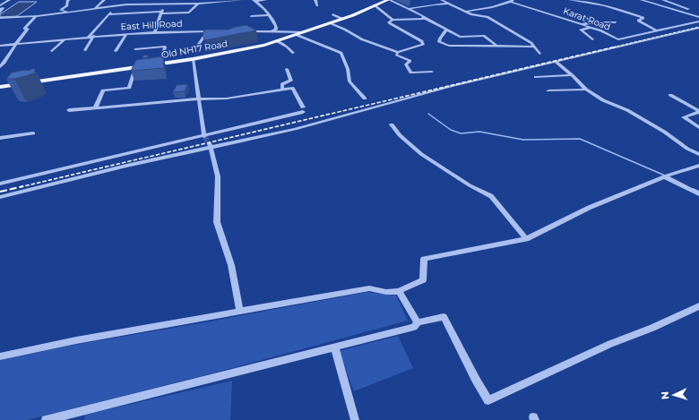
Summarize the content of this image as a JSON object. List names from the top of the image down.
{
  "streets": {
    "main road": ["Old NH17 Road"],
    "street": ["Karat Road", "East Hill Road"]
  },
  "north": "left"
}
